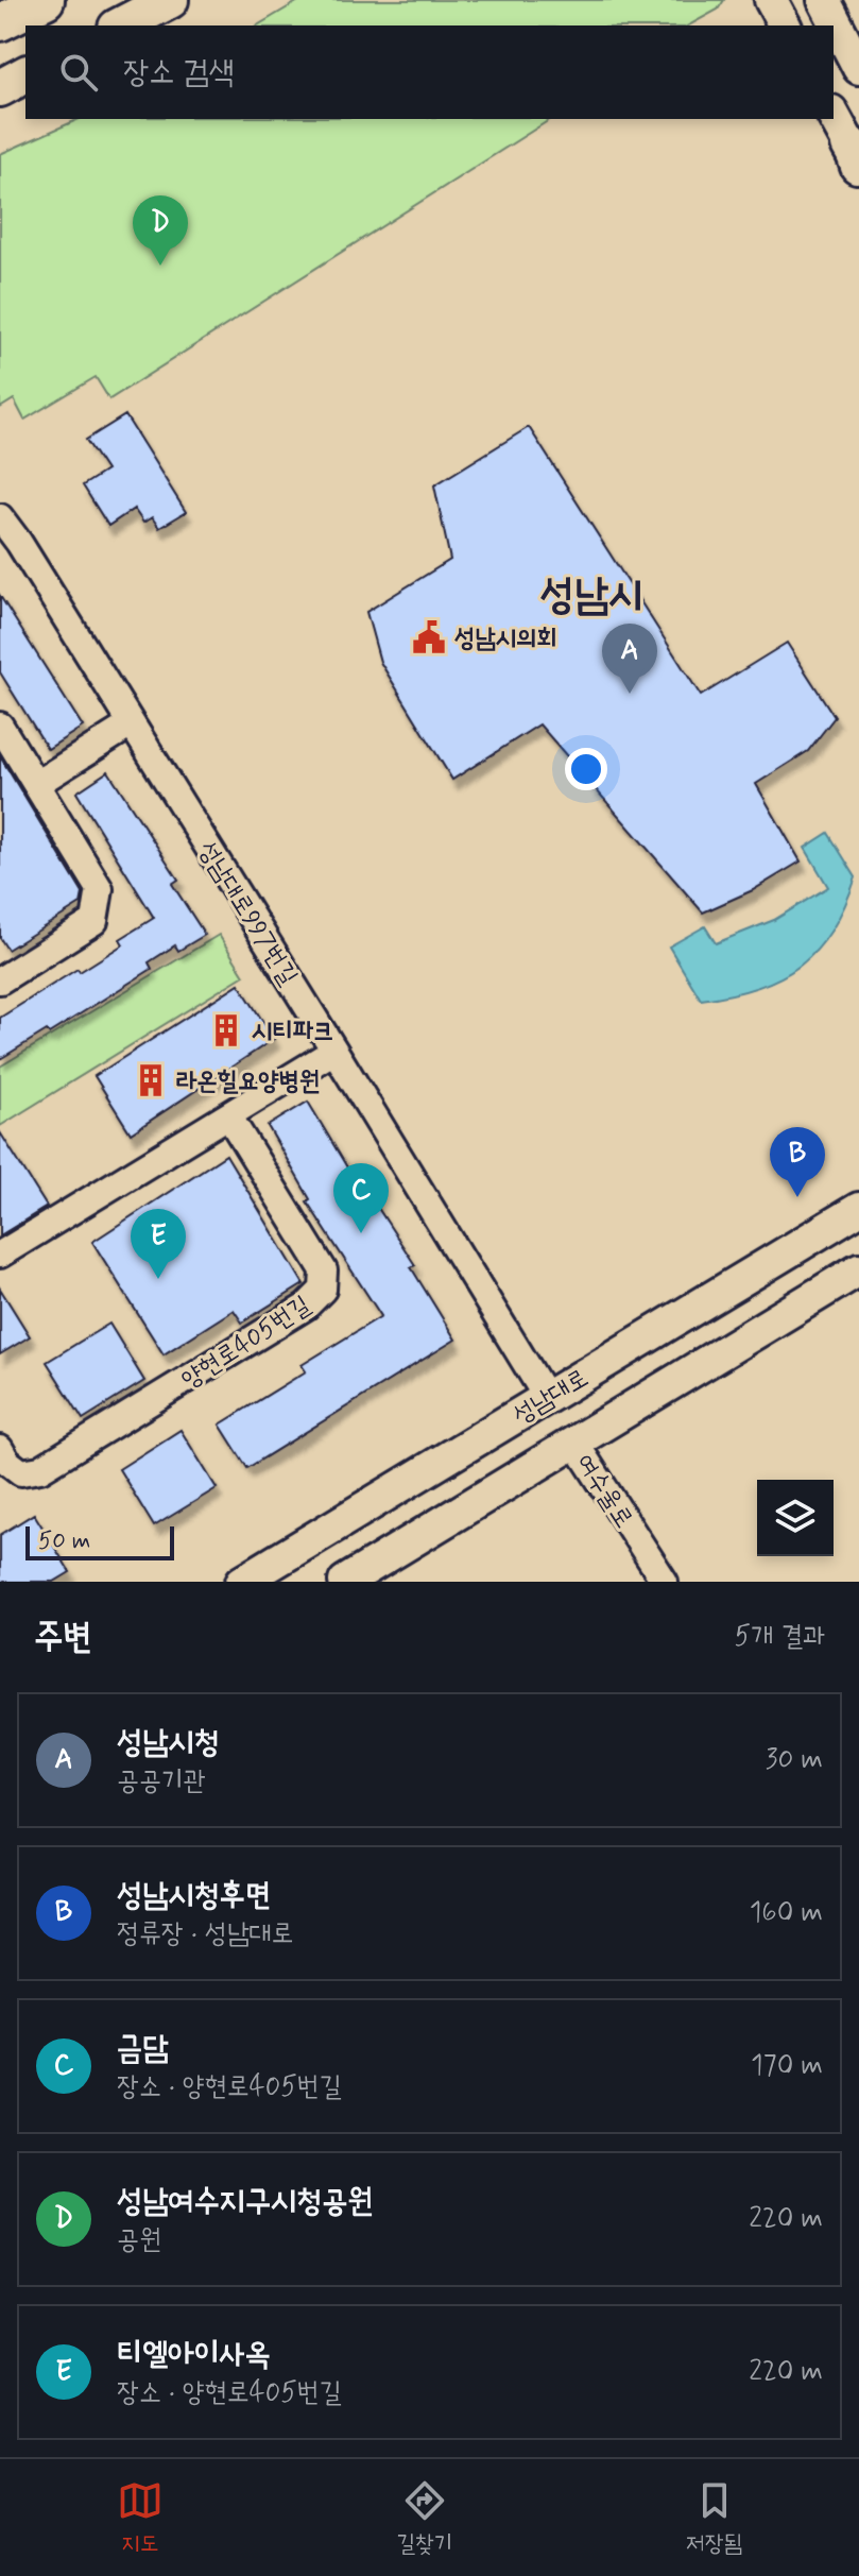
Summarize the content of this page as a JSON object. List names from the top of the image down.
{
  "streets": {
    "main road": ["성남대로"],
    "street": ["성남대로997번길", "양현로405번길", "여수울로"]
  },
  "crossings": [
    ["성남대로997번길", "성남대로"],
    ["성남대로", "여수울로"]
  ],
  "districts": ["성남시"],
  "places": {
    "public building": ["성남시의회"],
    "building": ["시티파크", "라온힐요양병원"]
  },
  "scale_bar": "50 m",
  "page": {
    "search": "장소 검색",
    "pins": [
      "D",
      "A",
      "B",
      "C",
      "E"
    ],
    "scale": "50 m",
    "heading": ["주변", "5개 결과"],
    "list": [
      {
        "mark": "A",
        "name": "성남시청",
        "note": "공공기관",
        "value": "30 m"
      },
      {
        "mark": "B",
        "name": "성남시청후면",
        "note": "정류장 · 성남대로",
        "value": "160 m"
      },
      {
        "mark": "C",
        "name": "금담",
        "note": "장소 · 양현로405번길",
        "value": "170 m"
      },
      {
        "mark": "D",
        "name": "성남여수지구시청공원",
        "note": "공원",
        "value": "220 m"
      },
      {
        "mark": "E",
        "name": "티엘아이사옥",
        "note": "장소 · 양현로405번길",
        "value": "220 m"
      }
    ],
    "nav": ["지도", "길찾기", "저장됨"]
  }
}
